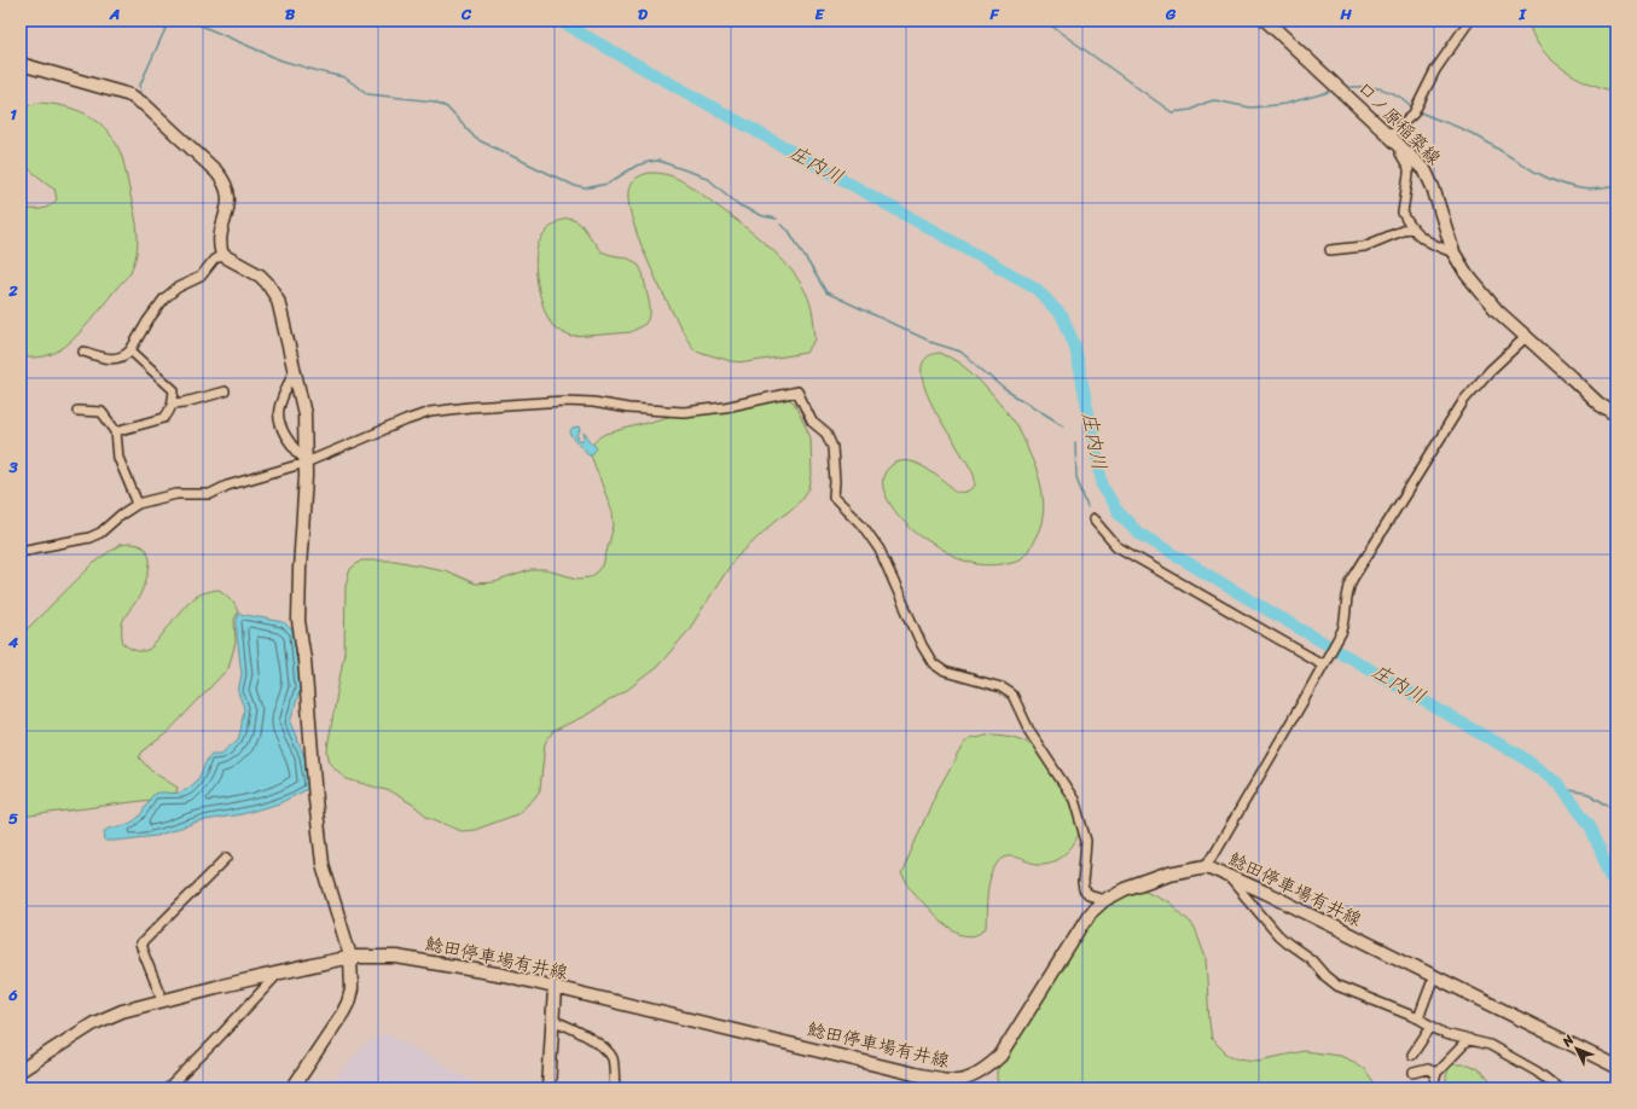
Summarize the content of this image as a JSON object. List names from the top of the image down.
{
  "streets": {
    "main road": ["口ノ原稲築線", "鯰田停車場有井線"]
  },
  "water": ["庄内川"],
  "north": "top left",
  "grid": {
    "columns": [
      "A",
      "B",
      "C",
      "D",
      "E",
      "F",
      "G",
      "H",
      "I"
    ],
    "rows": [
      "1",
      "2",
      "3",
      "4",
      "5",
      "6"
    ]
  }
}
